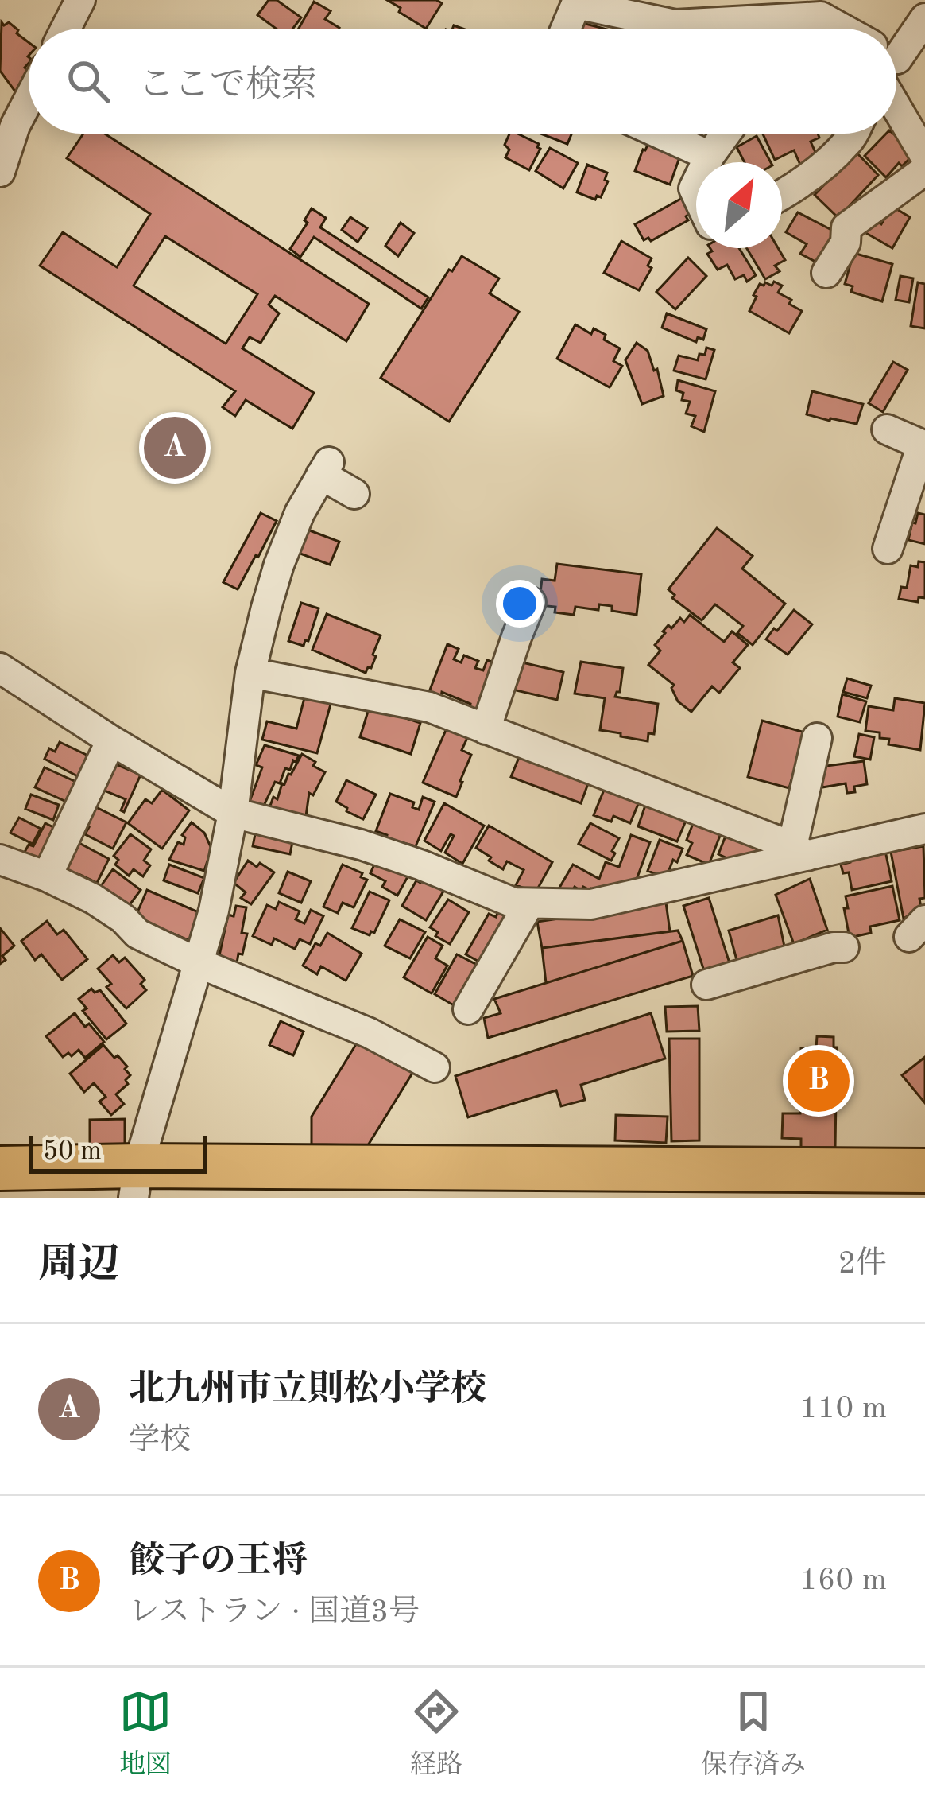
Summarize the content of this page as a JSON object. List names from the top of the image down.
{
  "scale_bar": "50 m",
  "north": "top right",
  "page": {
    "search": "ここで検索",
    "pins": ["A", "B"],
    "scale": "50 m",
    "heading": ["周辺", "2件"],
    "list": [
      {
        "mark": "A",
        "name": "北九州市立則松小学校",
        "note": "学校",
        "value": "110 m"
      },
      {
        "mark": "B",
        "name": "餃子の王将",
        "note": "レストラン · 国道3号",
        "value": "160 m"
      }
    ],
    "nav": ["地図", "経路", "保存済み"]
  }
}
